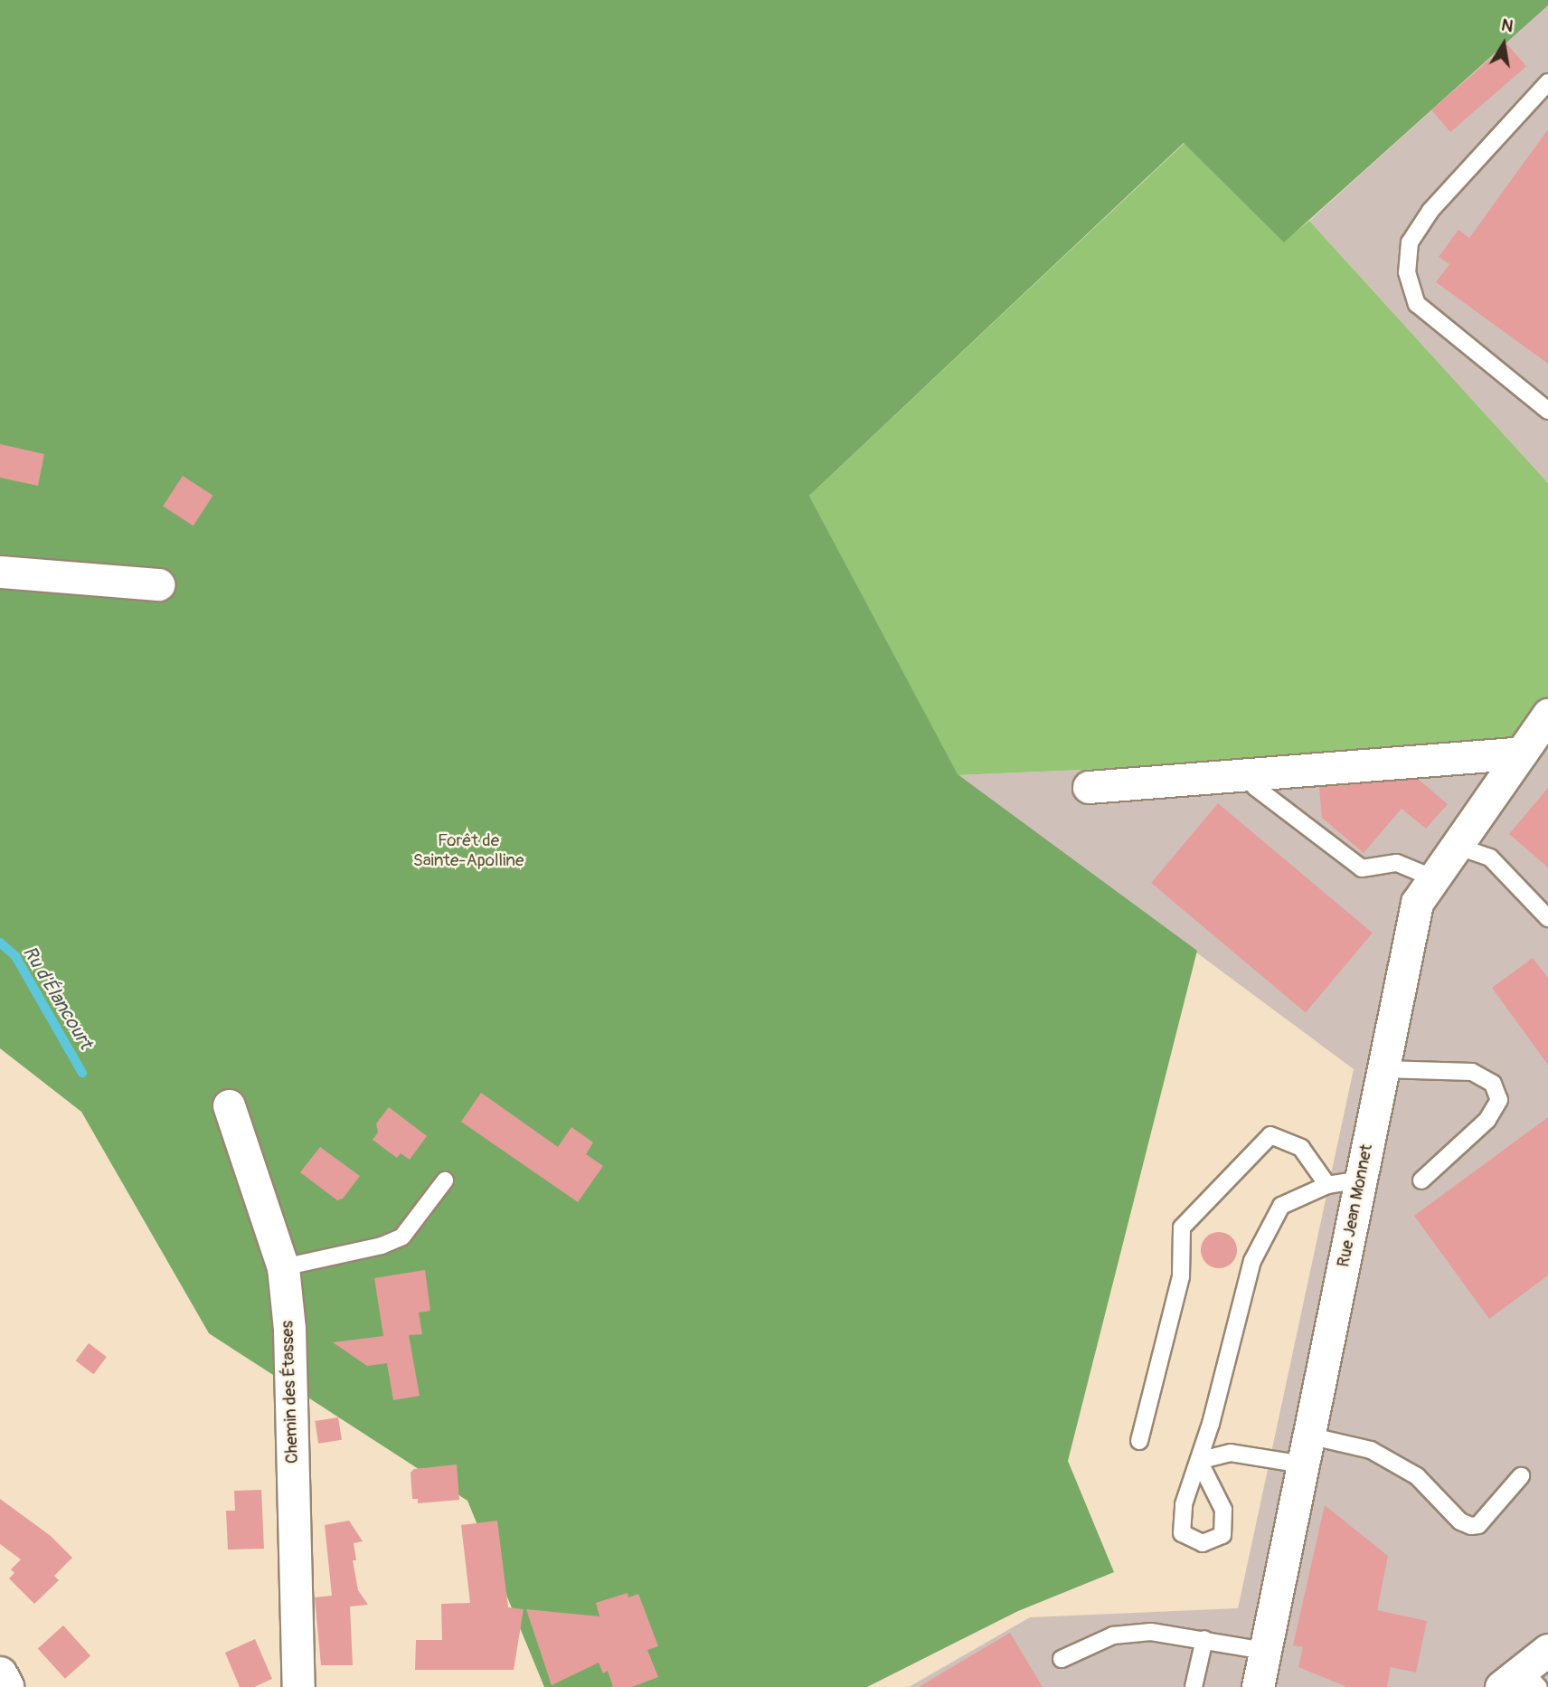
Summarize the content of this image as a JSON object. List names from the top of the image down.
{
  "streets": {
    "street": ["Rue Jean Monnet", "Chemin des Étasses"]
  },
  "water": ["Ru d'Élancourt"],
  "parks": ["Forêt de Sainte-Apolline"],
  "north": "top"
}
